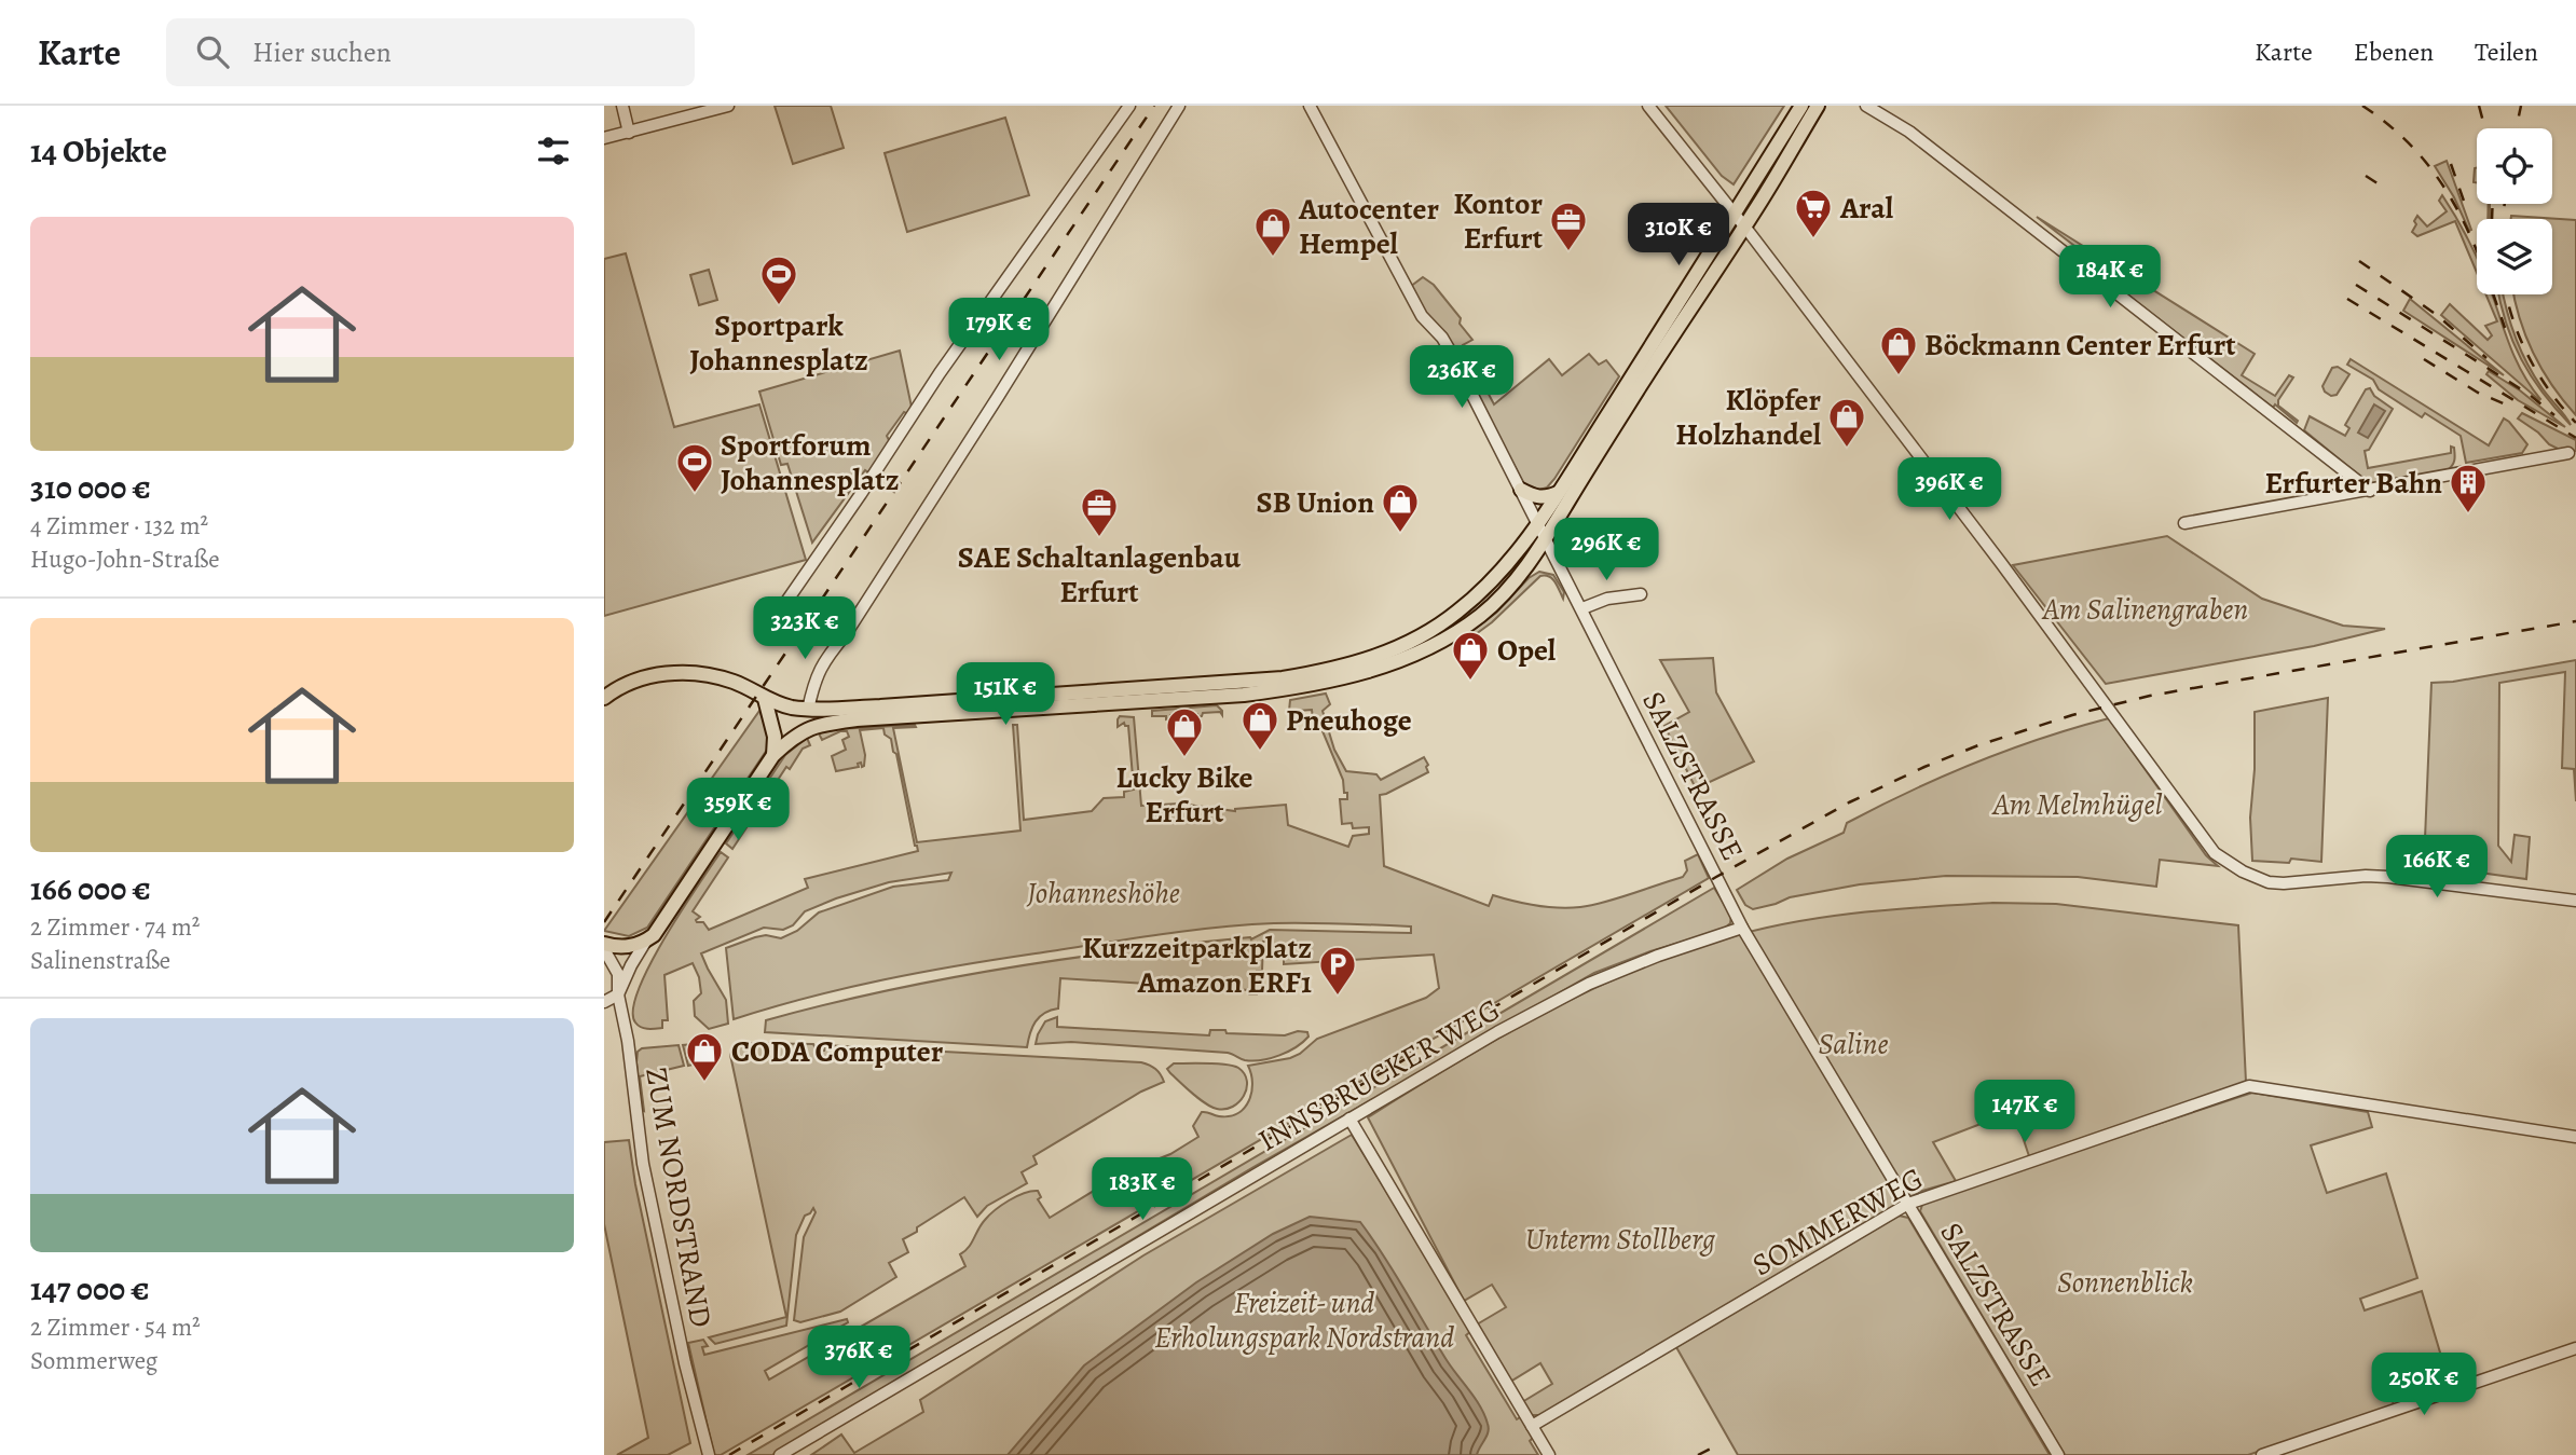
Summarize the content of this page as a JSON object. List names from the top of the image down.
{
  "streets": {
    "street": [
      "SALZSTRASSE",
      "INNSBRUCKER WEG",
      "ZUM NORDSTRAND",
      "SOMMERWEG"
    ]
  },
  "crossings": [
    ["SALZSTRASSE", "INNSBRUCKER WEG"],
    ["SALZSTRASSE", "SOMMERWEG"]
  ],
  "parks": [
    "Am Salinengraben",
    "Am Melmhügel",
    "Johanneshöhe",
    "Saline",
    "Unterm Stollberg",
    "Sonnenblick",
    "Freizeit- und Erholungspark Nordstrand"
  ],
  "places": {
    "supermarket": ["Aral"],
    "office": ["Kontor Erfurt", "SAE Schaltanlagenbau Erfurt"],
    "shop": [
      "Autocenter Hempel",
      "Böckmann Center Erfurt",
      "Klöpfer Holzhandel",
      "SB Union",
      "Opel",
      "Pneuhoge",
      "Lucky Bike Erfurt",
      "CODA Computer"
    ],
    "sports": ["Sportpark Johannesplatz", "Sportforum Johannesplatz"],
    "building": ["Erfurter Bahn"],
    "parking": ["Kurzzeitparkplatz Amazon ERF1"]
  },
  "page": {
    "header": "Karte",
    "search": "Hier suchen",
    "nav": ["Karte", "Ebenen", "Teilen"],
    "heading": "14 Objekte",
    "list": [
      {
        "name": "310 000 €",
        "note": "4 Zimmer · 132 m² · Hugo-John-Straße"
      },
      {
        "name": "166 000 €",
        "note": "2 Zimmer · 74 m² · Salinenstraße"
      },
      {
        "name": "147 000 €",
        "note": "2 Zimmer · 54 m² · Sommerweg"
      }
    ],
    "price": [
      "310K €",
      "184K €",
      "179K €",
      "236K €",
      "396K €",
      "296K €",
      "323K €",
      "151K €",
      "359K €",
      "166K €",
      "147K €",
      "183K €",
      "376K €",
      "250K €"
    ]
  }
}
